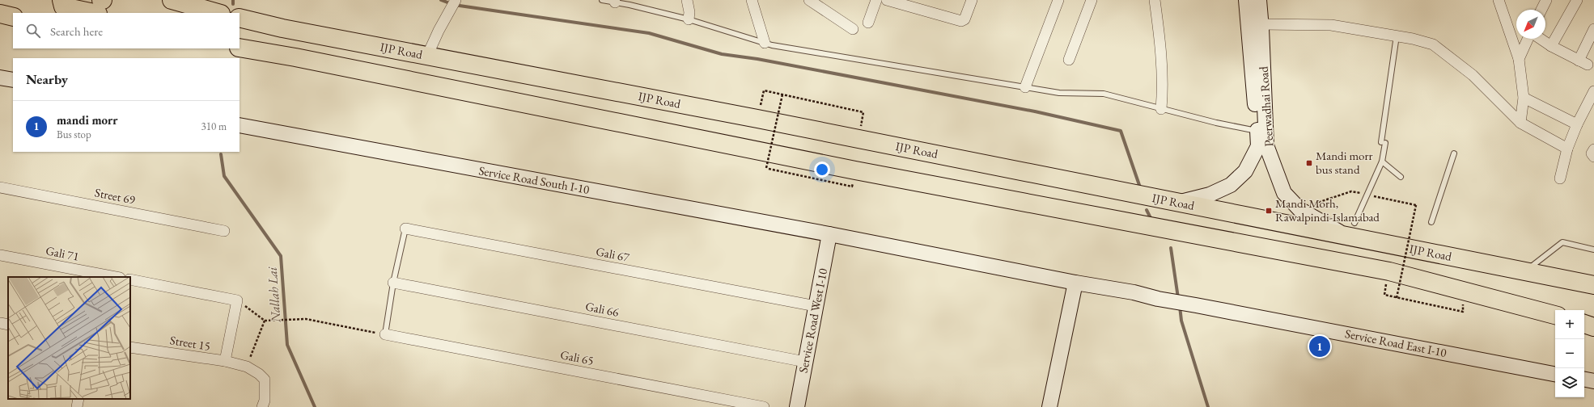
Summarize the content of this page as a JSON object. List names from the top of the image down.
{
  "streets": {
    "highway": ["IJP Road"],
    "main road": [
      "Peerwadhai Road",
      "Service Road South I-10",
      "Service Road West I-10",
      "Service Road East I-10"
    ],
    "street": [
      "Street 69",
      "Gali 71",
      "Gali 67",
      "Gali 66",
      "Street 15",
      "Gali 65"
    ]
  },
  "crossings": [
    ["IJP Road", "Peerwadhai Road"],
    ["Service Road South I-10", "Service Road West I-10"],
    ["Service Road South I-10", "Service Road East I-10"],
    ["Gali 67", "Service Road West I-10"],
    ["Gali 66", "Service Road West I-10"]
  ],
  "water": ["Nallah Lai"],
  "places": {
    "transit": ["Mandi morr bus stand", "Mandi Morh, Rawalpindi-Islamabad"]
  },
  "north": "bottom left",
  "page": {
    "search": "Search here",
    "heading": "Nearby",
    "list": [
      {
        "mark": "1",
        "name": "mandi morr",
        "note": "Bus stop",
        "value": "310 m"
      }
    ],
    "map_buttons": ["+", "−"],
    "pins": "1"
  }
}
